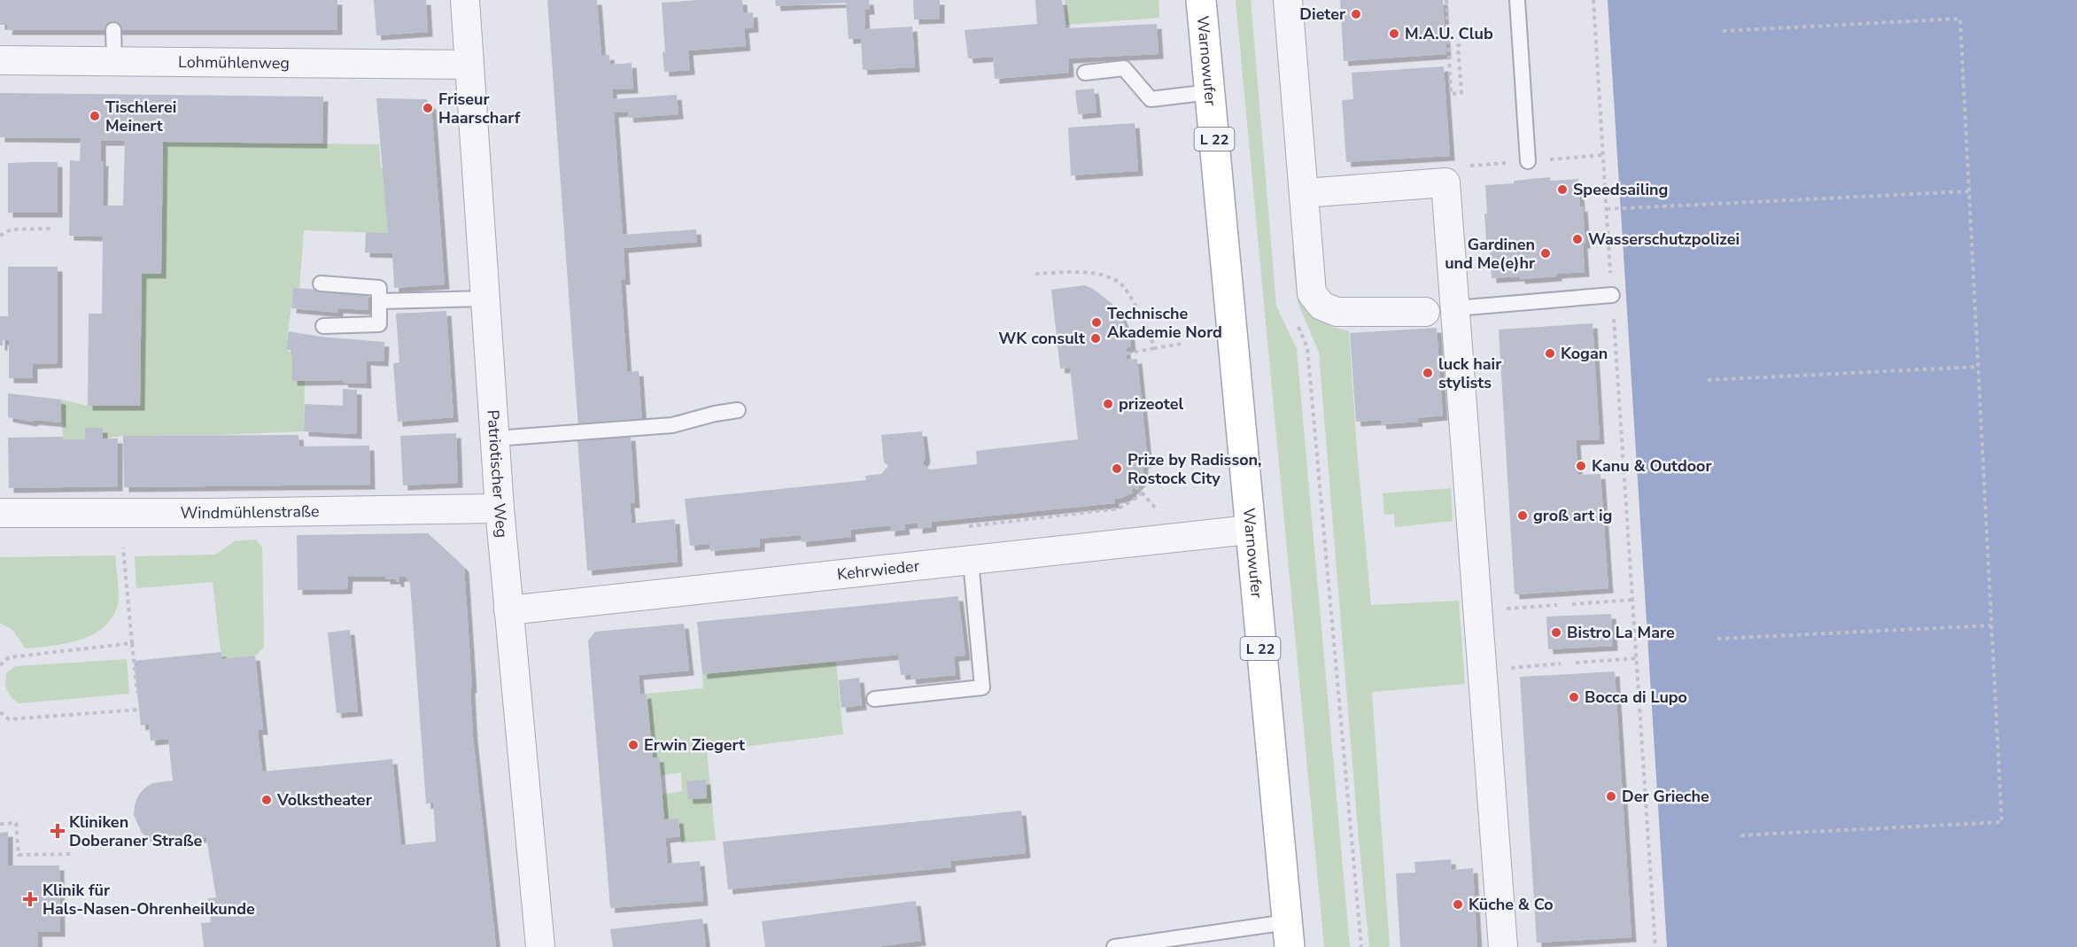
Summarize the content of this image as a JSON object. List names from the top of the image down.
{
  "streets": {
    "main road": ["Warnowufer", "L 22"],
    "street": [
      "Lohmühlenweg",
      "Patriotischer Weg",
      "Windmühlenstraße",
      "Kehrwieder"
    ]
  },
  "crossings": [
    ["Warnowufer", "Kehrwieder"],
    ["Lohmühlenweg", "Patriotischer Weg"],
    ["Patriotischer Weg", "Windmühlenstraße"],
    ["Patriotischer Weg", "Kehrwieder"]
  ],
  "places": {
    "other": [
      "Dieter",
      "M.A.U. Club",
      "Friseur Haarscharf",
      "Tischlerei Meinert",
      "Speedsailing",
      "Wasserschutzpolizei",
      "Gardinen und Me(e)hr",
      "Technische Akademie Nord",
      "WK consult",
      "Kogan",
      "luck hair stylists",
      "prizeotel",
      "Kanu & Outdoor",
      "Prize by Radisson, Rostock City",
      "groß art ig",
      "Bistro La Mare",
      "Bocca di Lupo",
      "Erwin Ziegert",
      "Der Grieche",
      "Volkstheater",
      "Küche & Co"
    ],
    "health": ["Kliniken Doberaner Straße", "Klinik für Hals-Nasen-Ohrenheilkunde"]
  }
}
